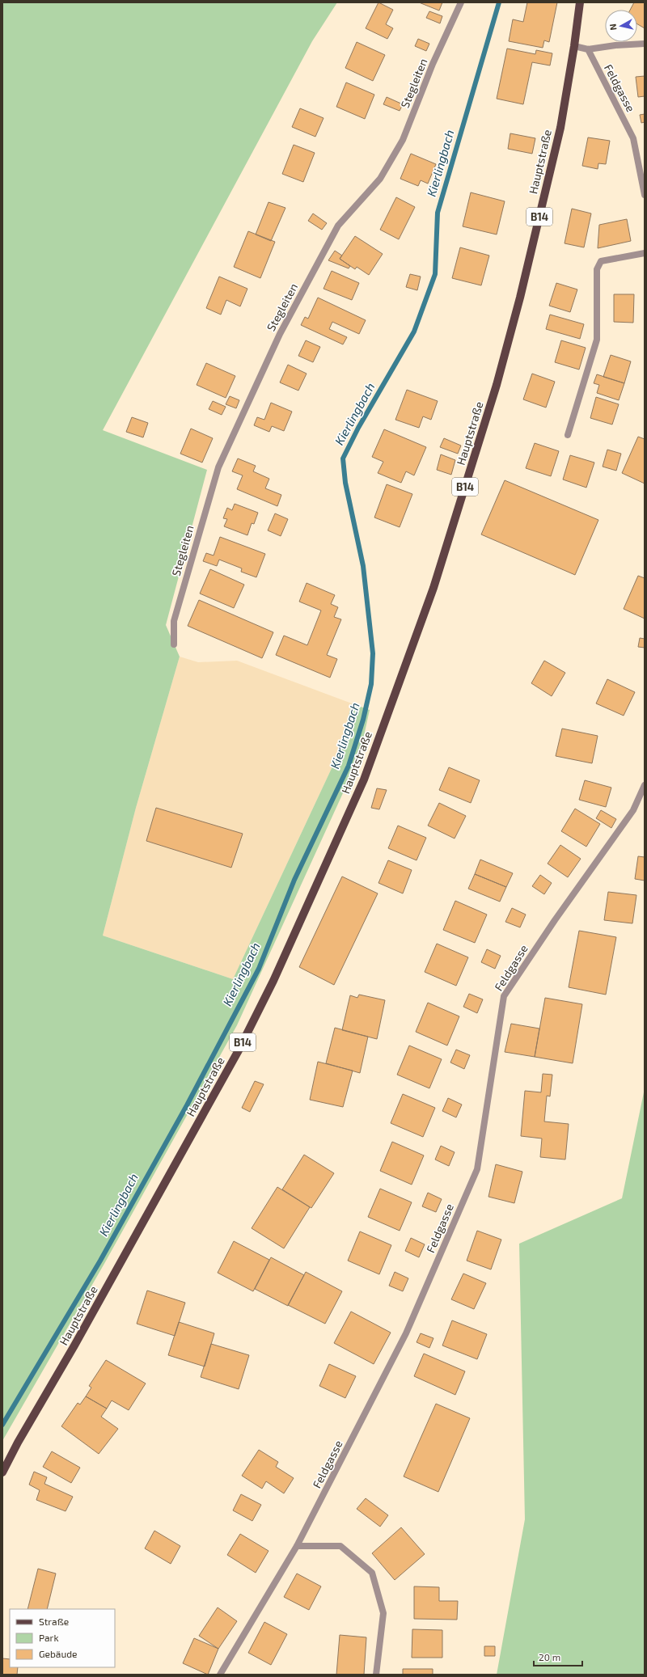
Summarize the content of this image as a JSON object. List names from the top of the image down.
{
  "streets": {
    "main road": ["Hauptstraße", "B14"],
    "street": ["Stegleiten", "Feldgasse"]
  },
  "water": ["Kierlingbach"],
  "legend": ["Straße", "Park", "Gebäude"],
  "scale_bar": "20 m",
  "north": "left"
}
